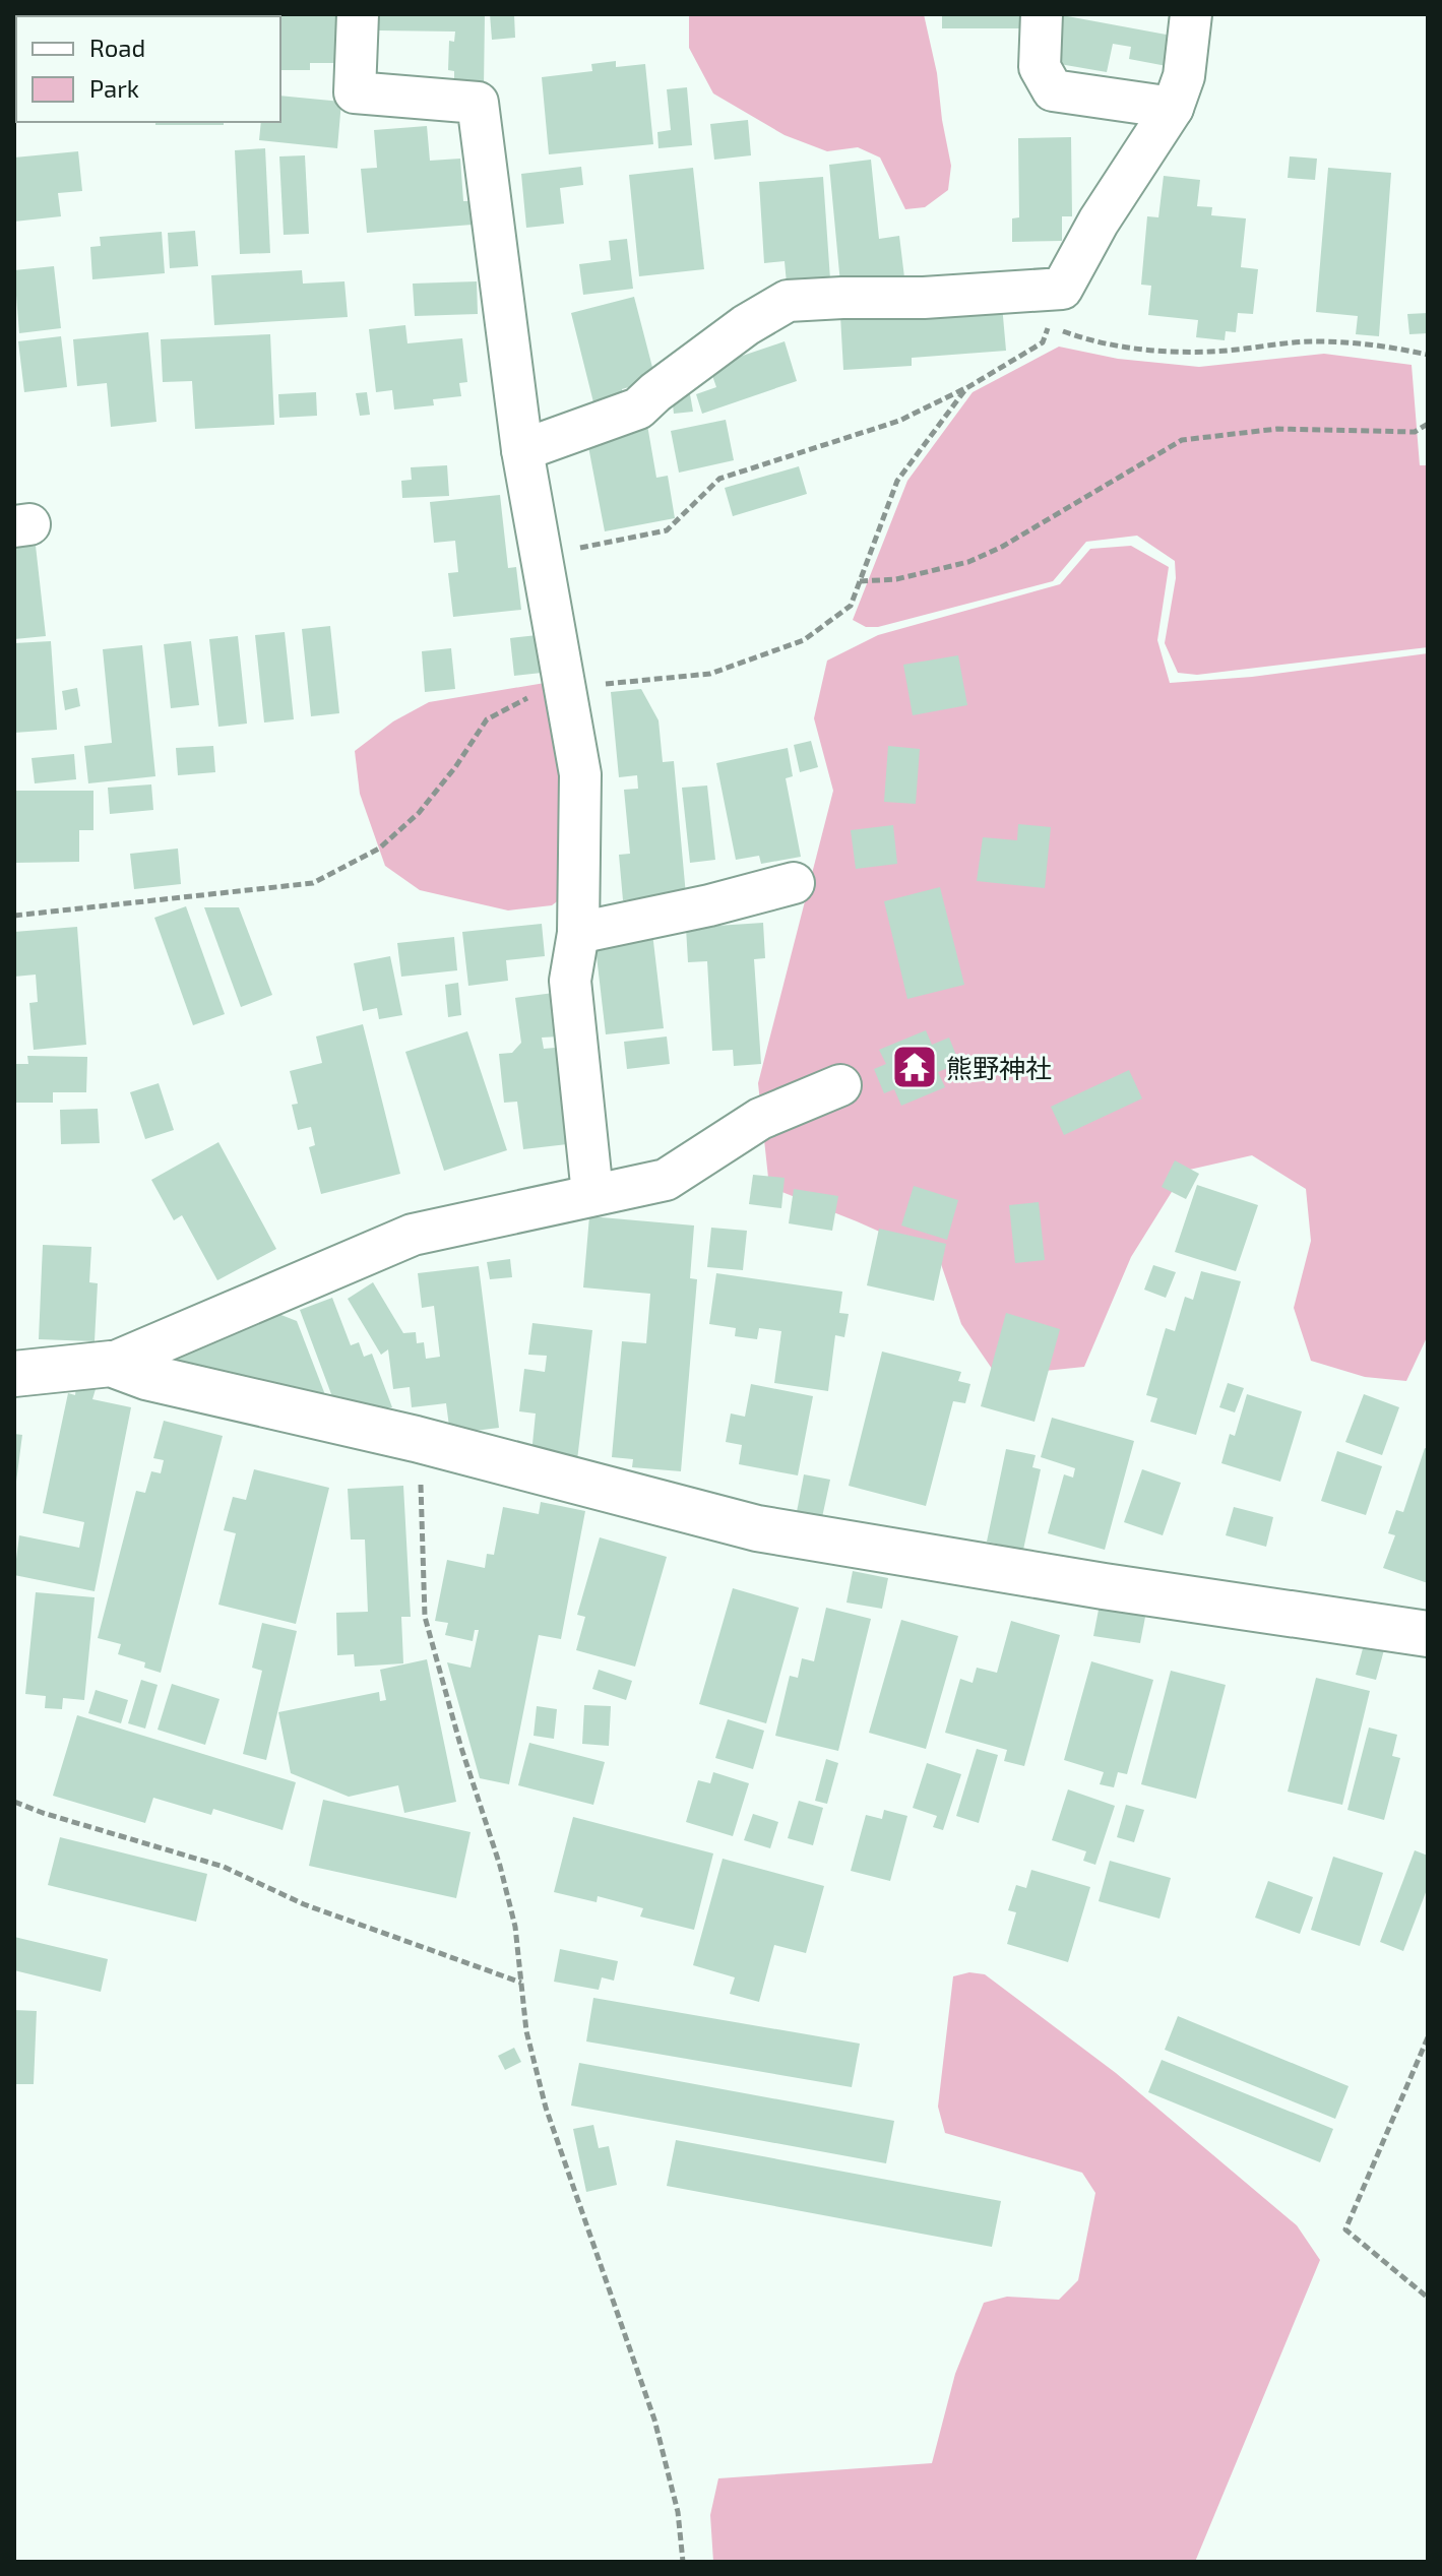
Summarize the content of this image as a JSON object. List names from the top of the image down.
{
  "places": {
    "temple": ["熊野神社"]
  },
  "legend": ["Road", "Park"]
}
